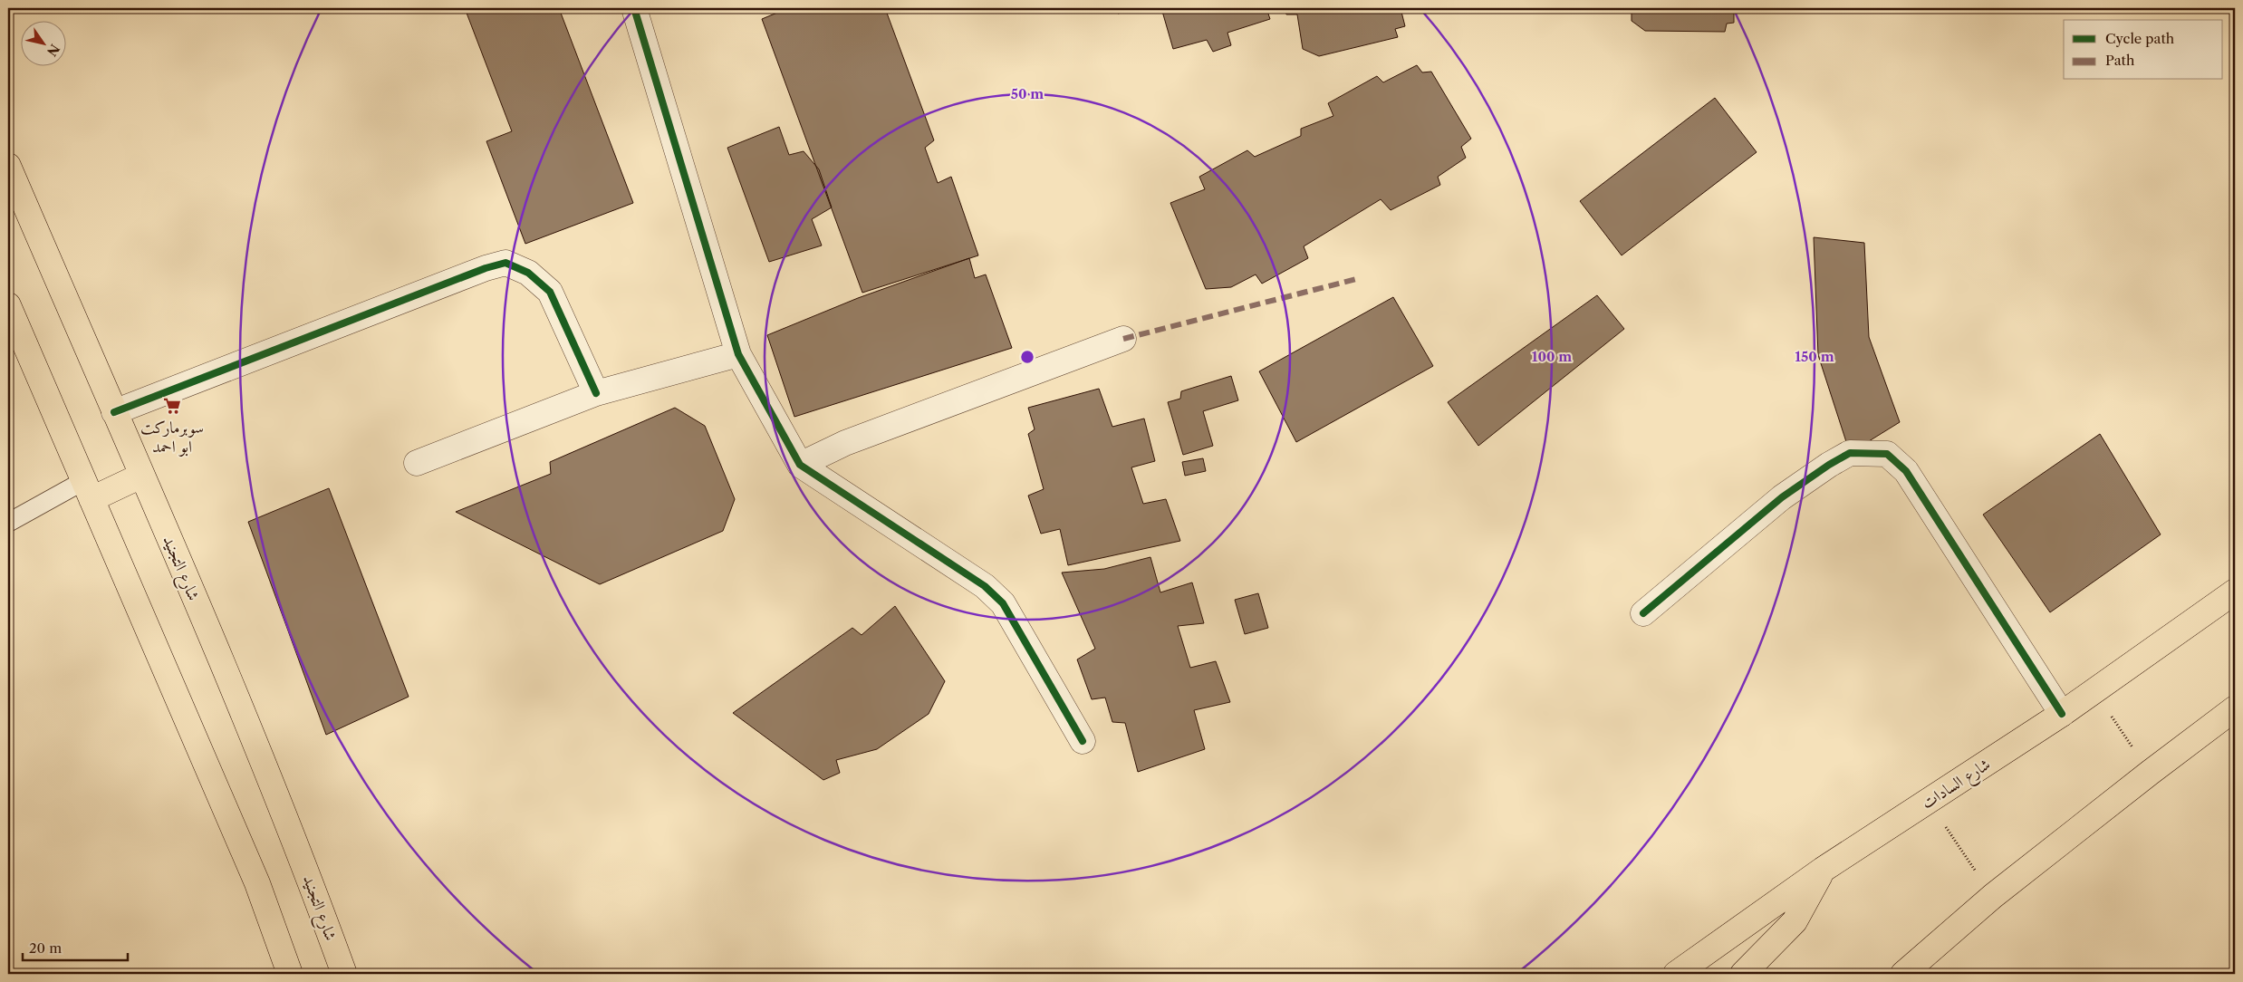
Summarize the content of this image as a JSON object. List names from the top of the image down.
{
  "streets": {
    "highway": ["شارع التجنيد", "شارع السادات"]
  },
  "places": {
    "supermarket": ["سوبرماركت ابو احمد"]
  },
  "legend": ["Cycle path", "Path"],
  "scale_bar": "20 m",
  "north": "bottom right",
  "rings": ["50 m", "100 m", "150 m"]
}
